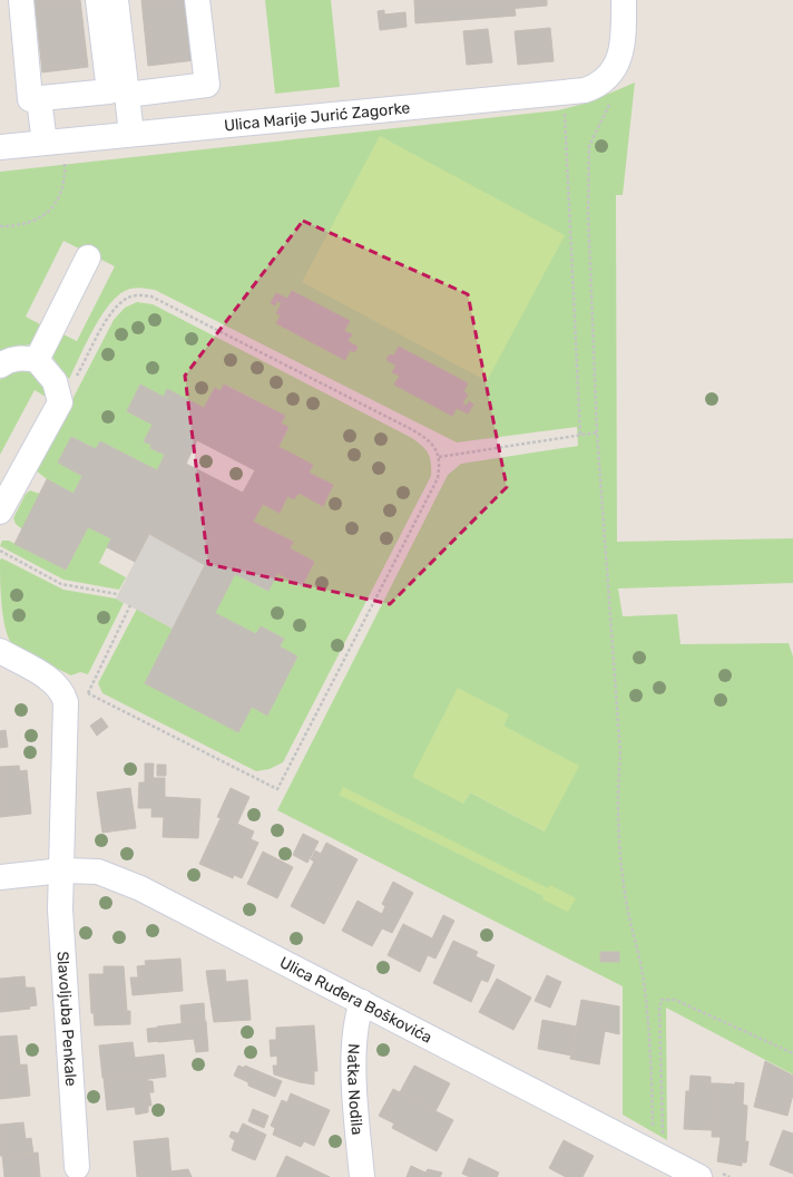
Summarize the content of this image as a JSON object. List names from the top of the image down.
{
  "streets": {
    "street": [
      "Ulica Marije Jurić Zagorke",
      "Ulica Ruđera Boškovića",
      "Slavoljuba Penkale",
      "Natka Nodila"
    ]
  },
  "crossings": [
    ["Ulica Ruđera Boškovića", "Slavoljuba Penkale"],
    ["Ulica Ruđera Boškovića", "Natka Nodila"]
  ]
}
